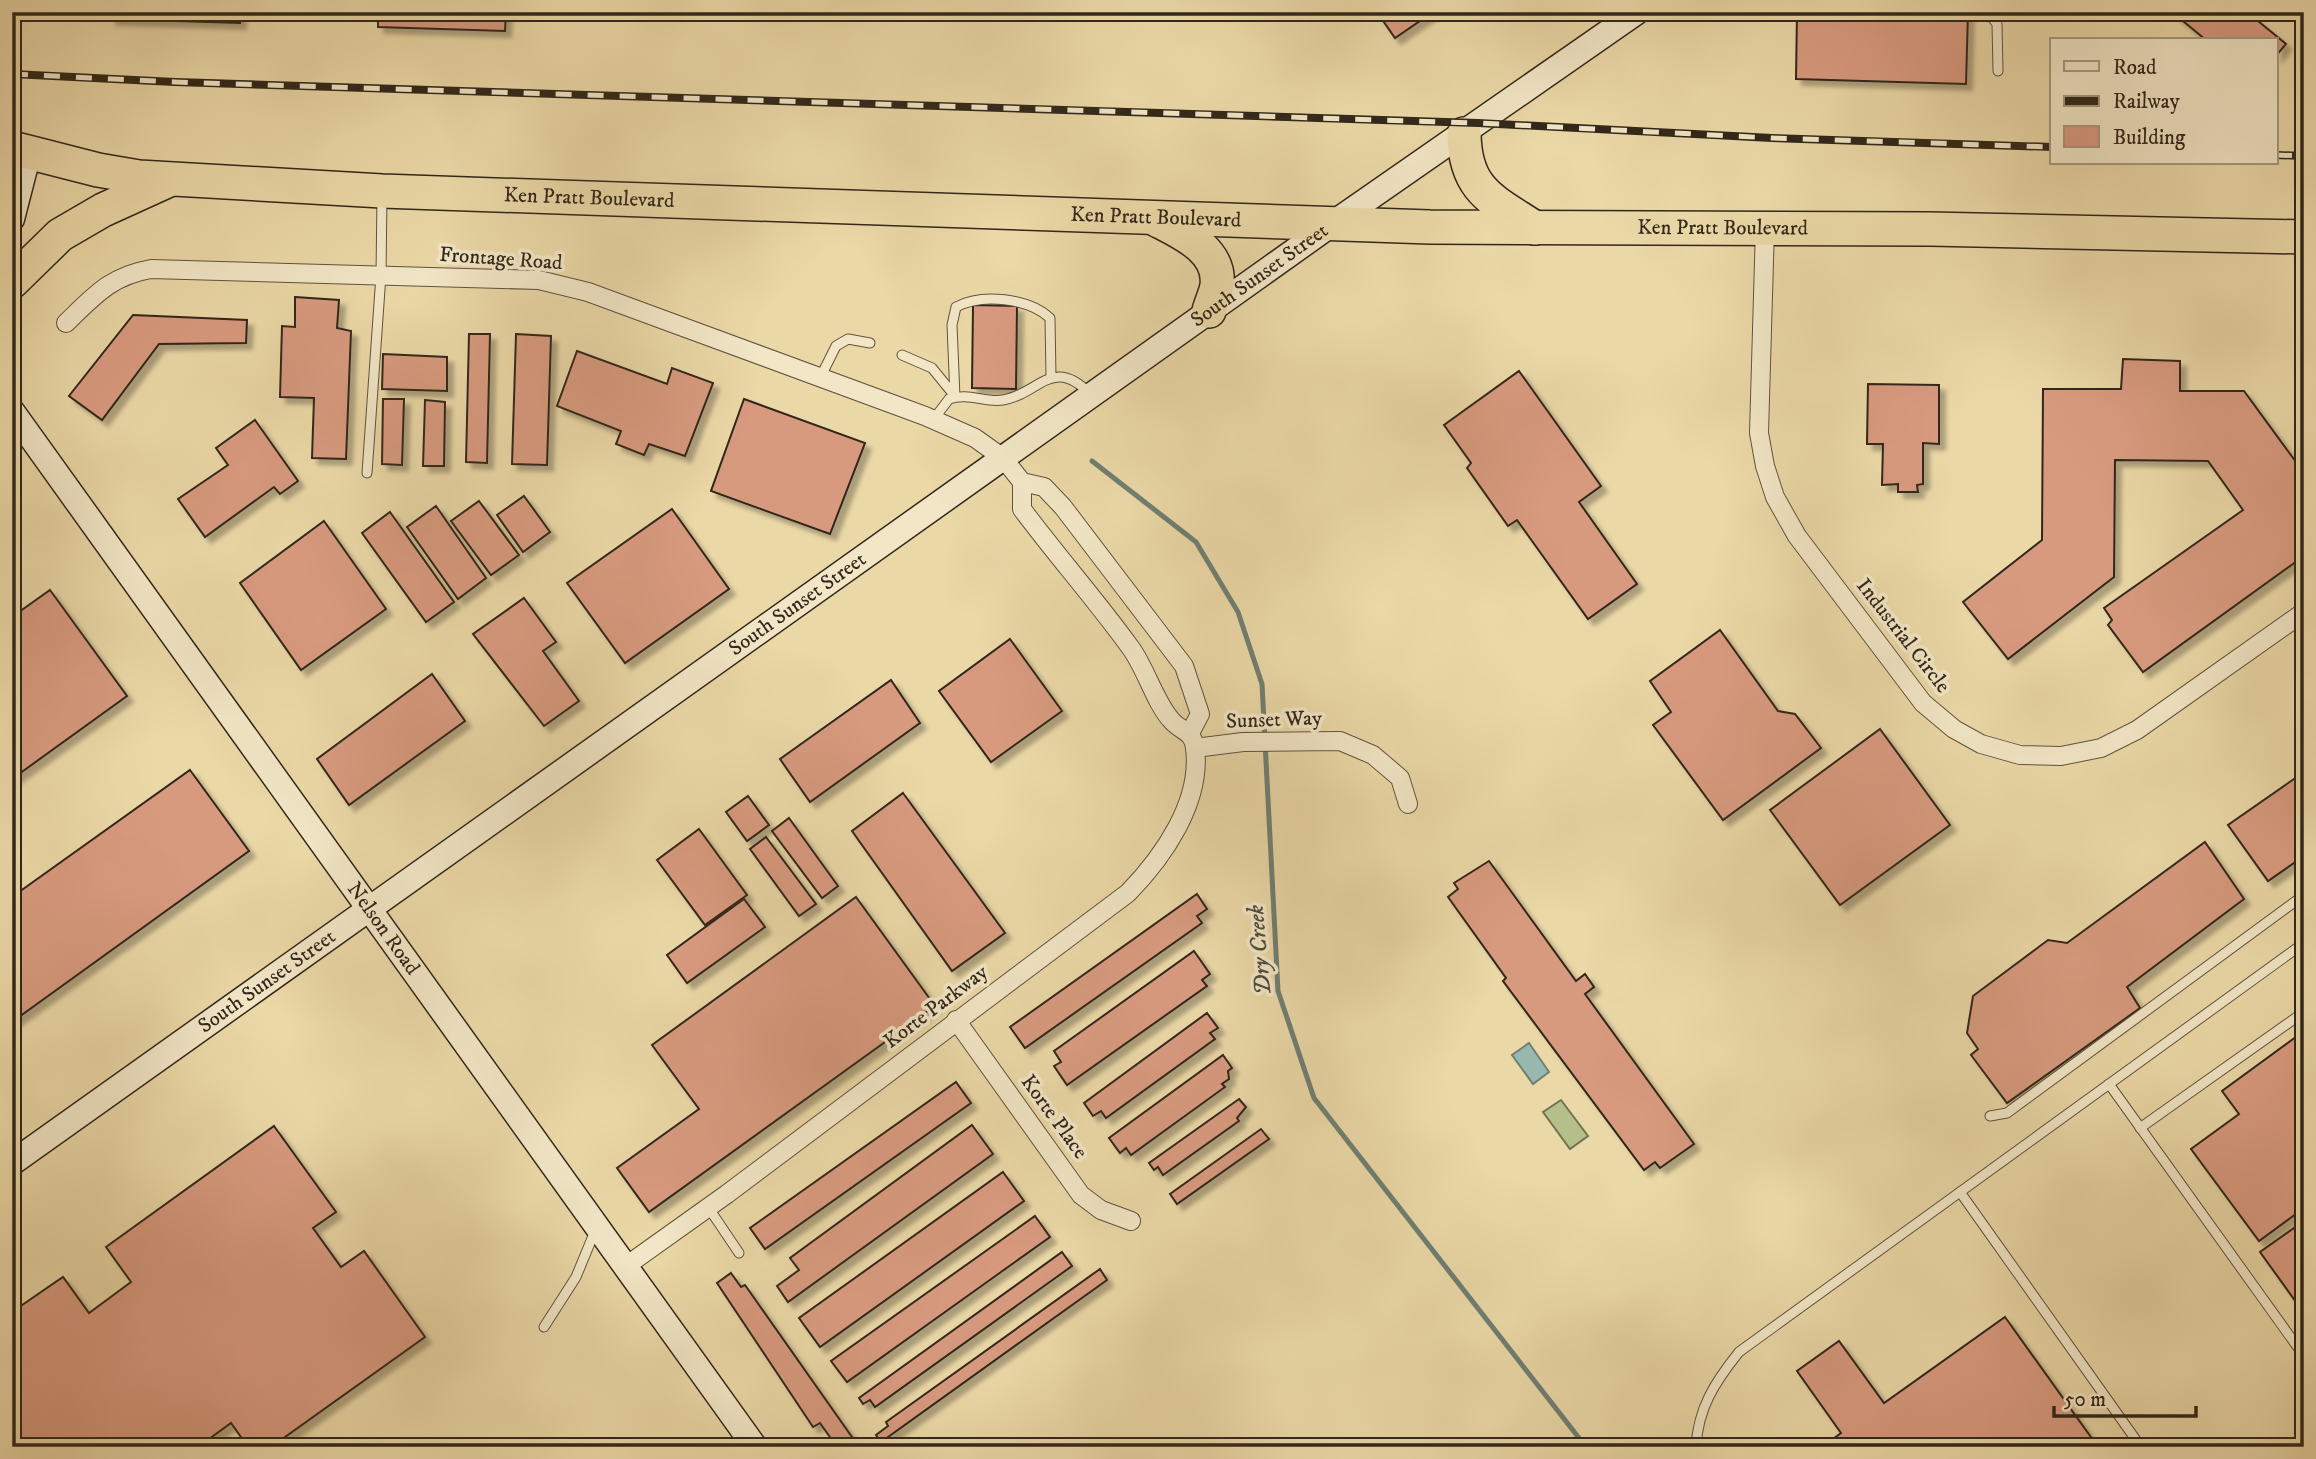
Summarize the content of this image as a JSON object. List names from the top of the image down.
{
  "streets": {
    "highway": ["Ken Pratt Boulevard"],
    "street": [
      "Frontage Road",
      "South Sunset Street",
      "Industrial Circle",
      "Sunset Way",
      "Nelson Road",
      "Korte Parkway",
      "Korte Place"
    ]
  },
  "crossings": [
    ["Ken Pratt Boulevard", "South Sunset Street"],
    ["Ken Pratt Boulevard", "Industrial Circle"],
    ["Frontage Road", "South Sunset Street"],
    ["Frontage Road", "Korte Parkway"],
    ["South Sunset Street", "Nelson Road"],
    ["South Sunset Street", "Korte Parkway"],
    ["Sunset Way", "Korte Parkway"],
    ["Nelson Road", "Korte Parkway"],
    ["Korte Parkway", "Korte Place"]
  ],
  "water": ["Dry Creek"],
  "legend": ["Road", "Railway", "Building"],
  "scale_bar": "50 m"
}
